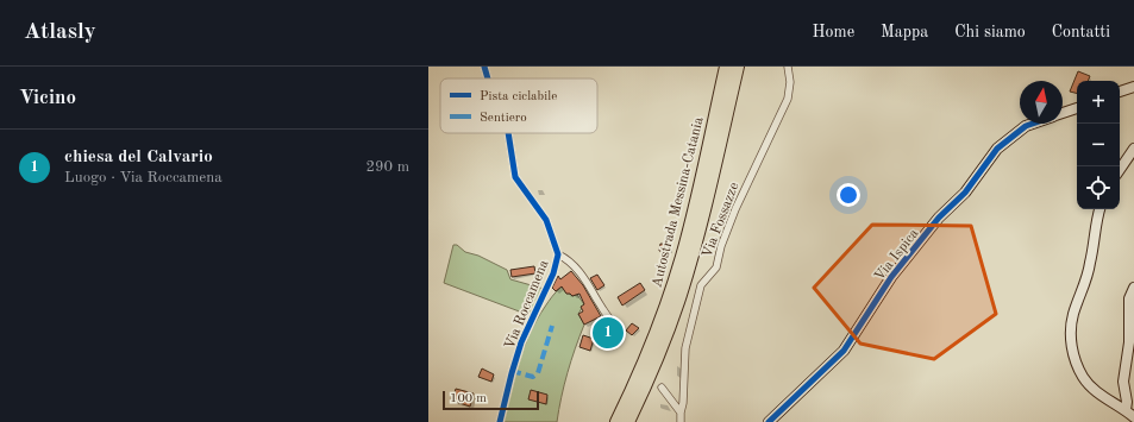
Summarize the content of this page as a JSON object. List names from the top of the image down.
{
  "streets": {
    "highway": ["Autostrada Messina-Catania"],
    "street": ["Via Fossazze", "Via Ispica", "Via Roccamena"]
  },
  "legend": ["Pista ciclabile", "Sentiero"],
  "scale_bar": "100 m",
  "north": "top",
  "page": {
    "header": "Atlasly",
    "nav": [
      "Home",
      "Mappa",
      "Chi siamo",
      "Contatti"
    ],
    "heading": "Vicino",
    "map_buttons": ["+", "−"],
    "list": [
      {
        "mark": "1",
        "name": "chiesa del Calvario",
        "note": "Luogo · Via Roccamena",
        "value": "290 m"
      }
    ],
    "pins": "1",
    "scale": "100 m"
  }
}
